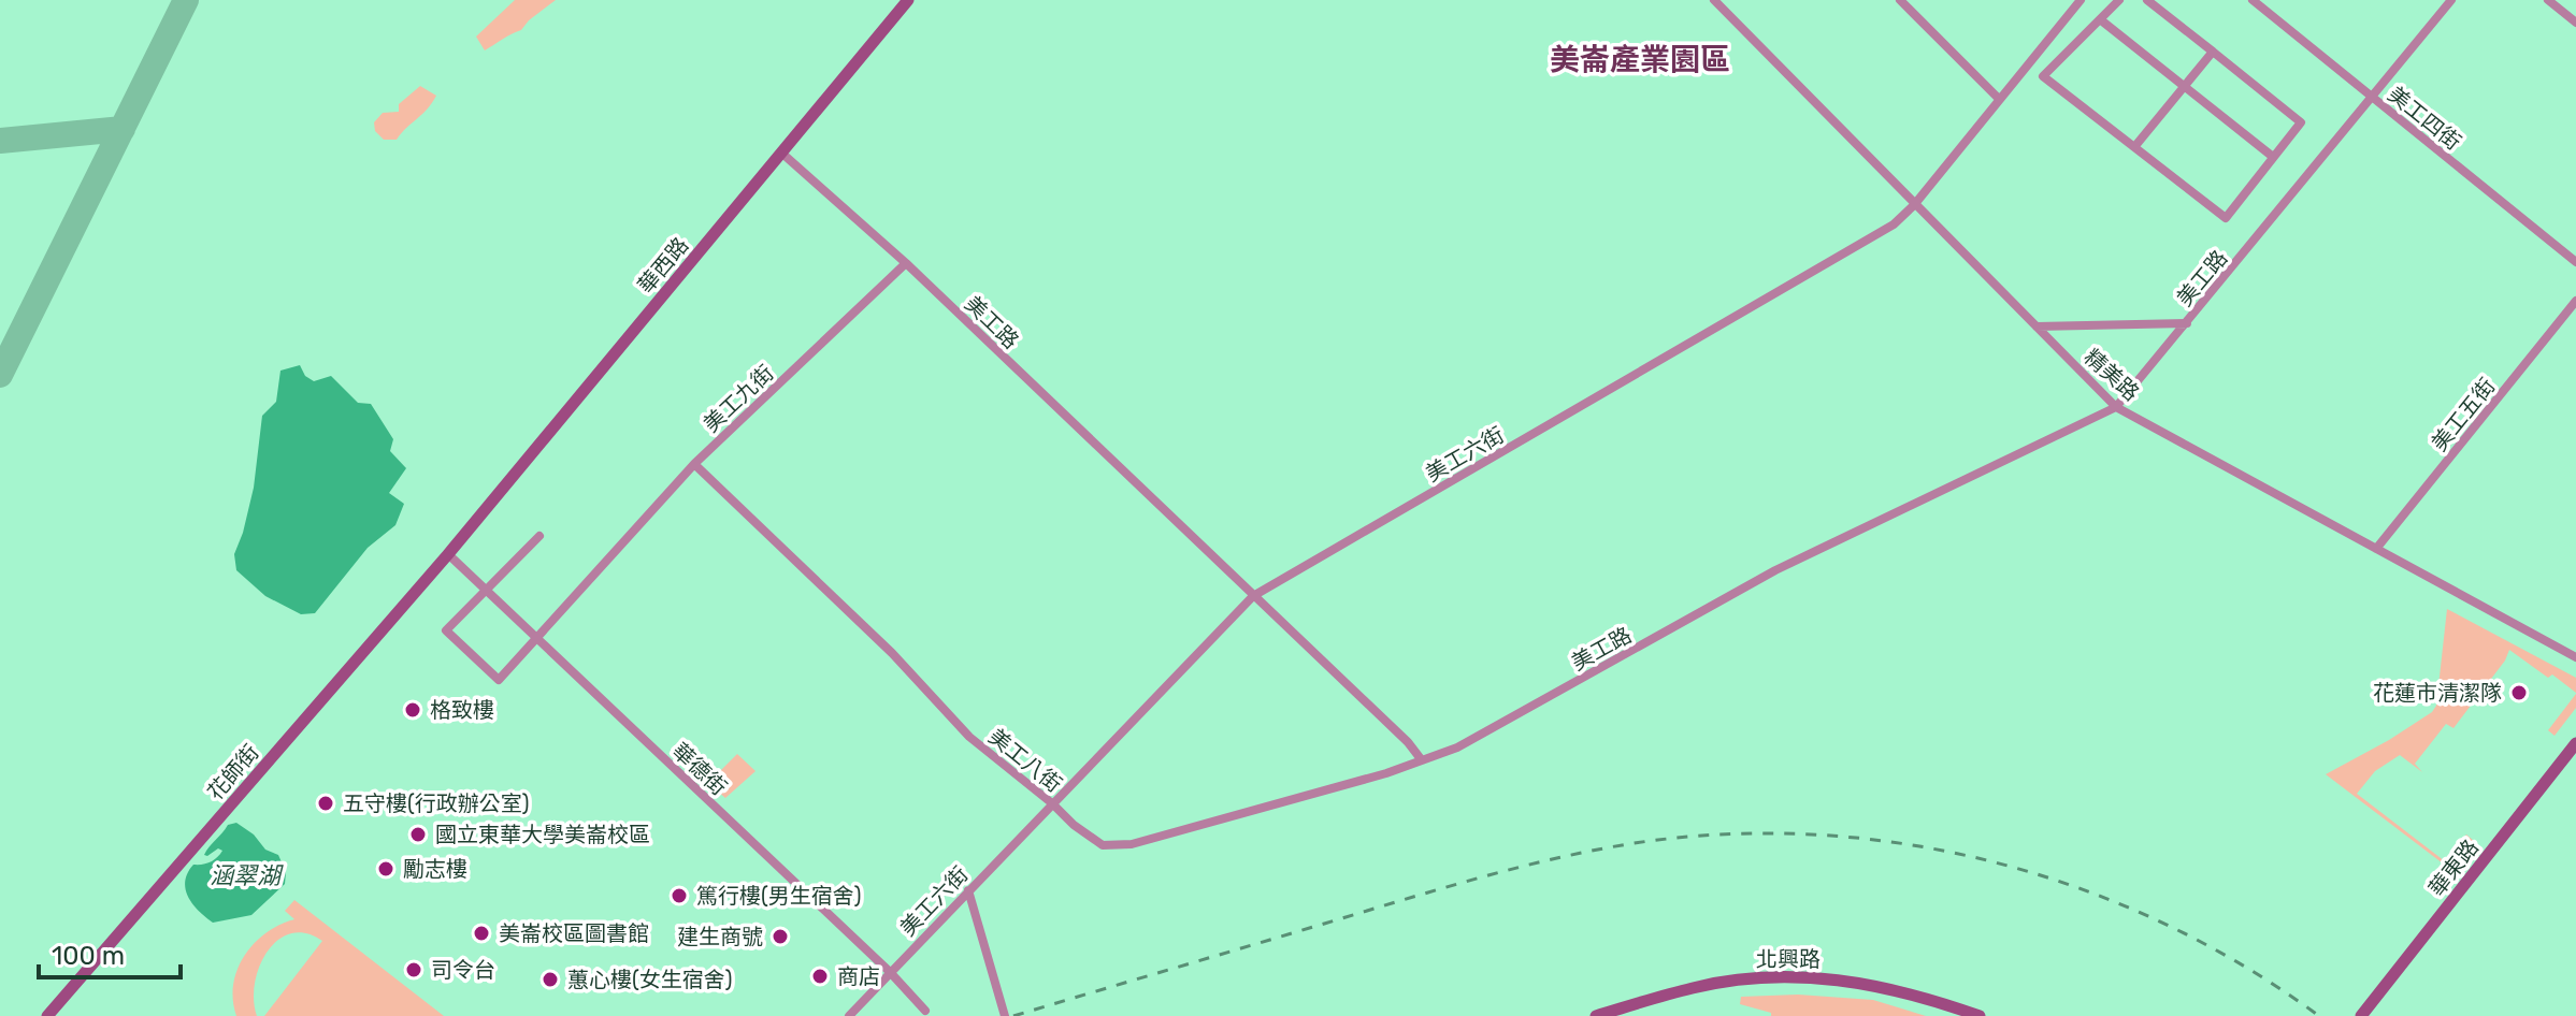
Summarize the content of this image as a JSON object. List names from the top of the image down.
{
  "streets": {
    "street": [
      "美工四街",
      "華西路",
      "美工路",
      "精美路",
      "美工九街",
      "美工五街",
      "美工六街",
      "美工八街",
      "華德街",
      "花師街",
      "華東路",
      "北興路"
    ]
  },
  "crossings": [
    ["美工四街", "美工路"],
    ["華西路", "美工路"],
    ["華西路", "華德街"],
    ["華西路", "花師街"],
    ["美工路", "精美路"],
    ["美工路", "美工九街"],
    ["美工路", "美工六街"],
    ["美工路", "美工八街"],
    ["精美路", "美工五街"],
    ["精美路", "美工六街"],
    ["美工九街", "美工八街"],
    ["美工九街", "華德街"],
    ["美工六街", "美工八街"],
    ["美工六街", "華德街"],
    ["華德街", "花師街"]
  ],
  "districts": ["美崙產業園區"],
  "water": ["涵翠湖"],
  "places": [
    "花蓮市清潔隊",
    "格致樓",
    "五守樓(行政辦公室)",
    "國立東華大學美崙校區",
    "勵志樓",
    "篤行樓(男生宿舍)",
    "美崙校區圖書館",
    "建生商號",
    "司令台",
    "商店",
    "蕙心樓(女生宿舍)"
  ],
  "scale_bar": "100 m"
}
